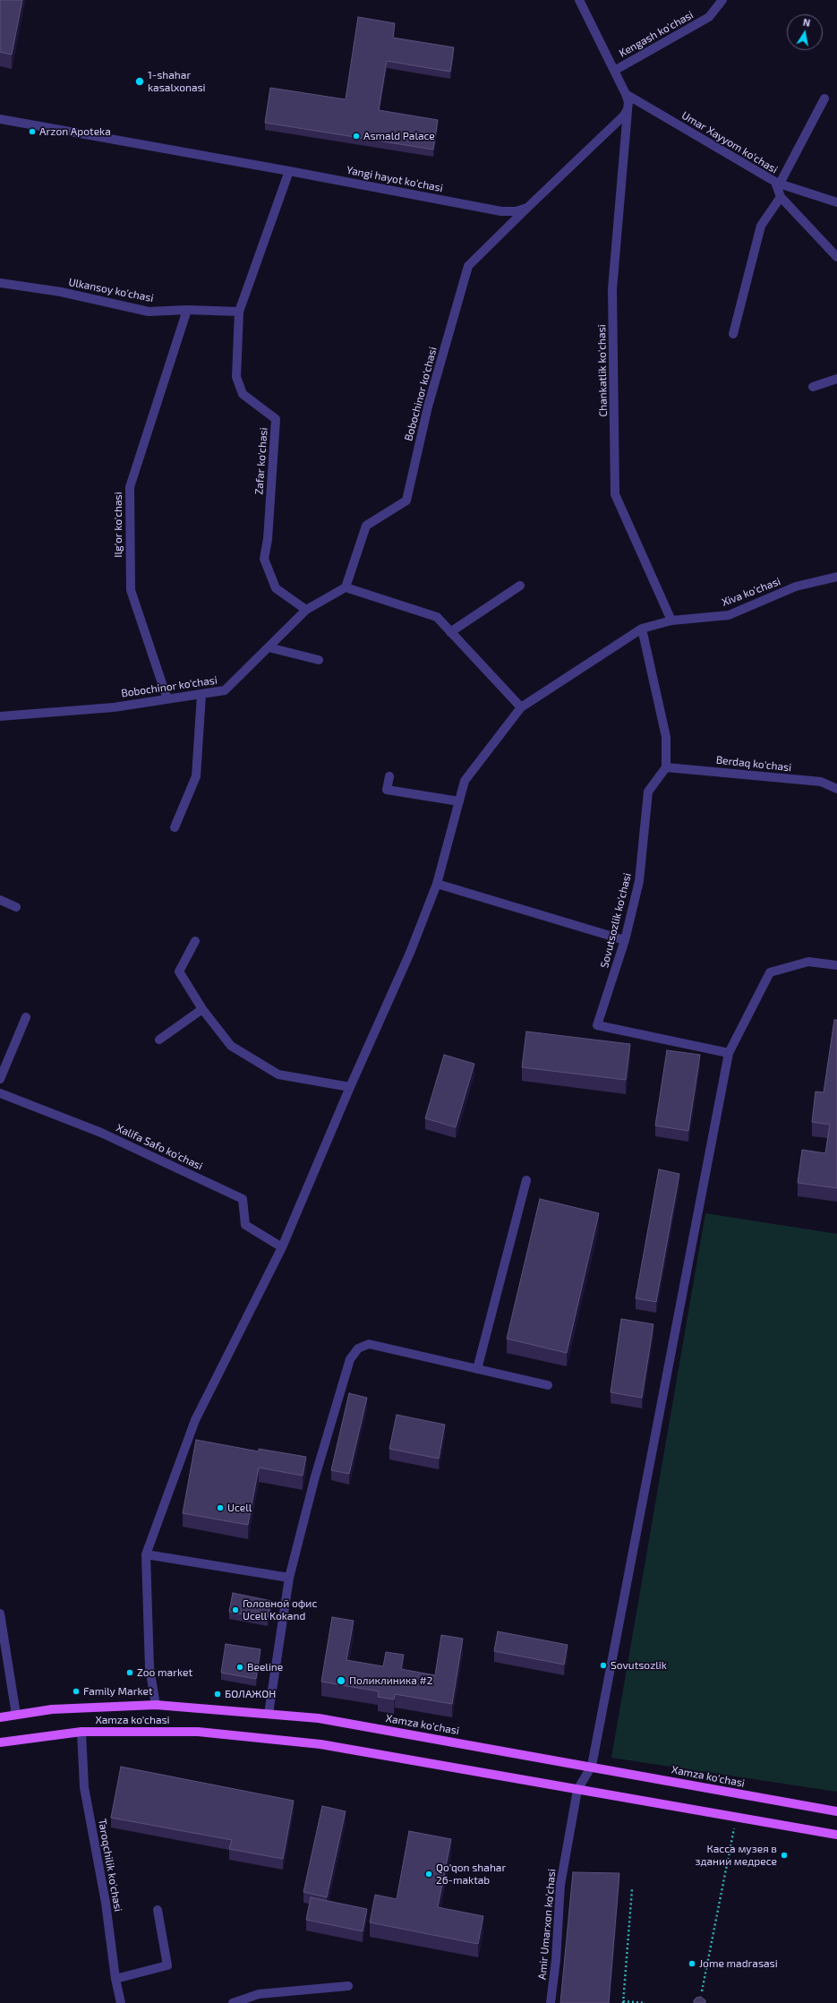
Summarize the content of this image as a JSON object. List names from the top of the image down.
{
  "streets": {
    "main road": ["Xamza ko'chasi"],
    "street": [
      "Kengash ko'chasi",
      "Umar Xayyom ko'chasi",
      "Yangi hayot ko'chasi",
      "Ulkansoy ko'chasi",
      "Chankatlik ko'chasi",
      "Bobochinor ko'chasi",
      "Zafar ko'chasi",
      "Ilg'or ko'chasi",
      "Xiva ko'chasi",
      "Berdaq ko'chasi",
      "Sovutsozlik ko'chasi",
      "Xalifa Safo ko'chasi",
      "Taroqchilik ko'chasi",
      "Amir Umarxon ko'chasi"
    ]
  },
  "crossings": [
    ["Yangi hayot ko'chasi", "Bobochinor ko'chasi"],
    ["Yangi hayot ko'chasi", "Zafar ko'chasi"],
    ["Ulkansoy ko'chasi", "Zafar ko'chasi"],
    ["Ulkansoy ko'chasi", "Ilg'or ko'chasi"],
    ["Chankatlik ko'chasi", "Xiva ko'chasi"],
    ["Bobochinor ko'chasi", "Zafar ko'chasi"],
    ["Bobochinor ko'chasi", "Ilg'or ko'chasi"],
    ["Xiva ko'chasi", "Xalifa Safo ko'chasi"],
    ["Berdaq ko'chasi", "Sovutsozlik ko'chasi"],
    ["Sovutsozlik ko'chasi", "Amir Umarxon ko'chasi"],
    ["Xamza ko'chasi", "Taroqchilik ko'chasi"],
    ["Xamza ko'chasi", "Amir Umarxon ko'chasi"]
  ],
  "places": [
    "1-shahar kasalxonasi",
    "Arzon Apoteka",
    "Asmald Palace",
    "Ucell",
    "Головной офис Ucell Kokand",
    "Sovutsozlik",
    "Beeline",
    "Zoo market",
    "Поликлиника #2",
    "Family Market",
    "БОЛАЖОН",
    "Касса музея в здании медресе",
    "Qo'qon shahar 26-maktab",
    "Jome madrasasi"
  ],
  "north": "top"
}
